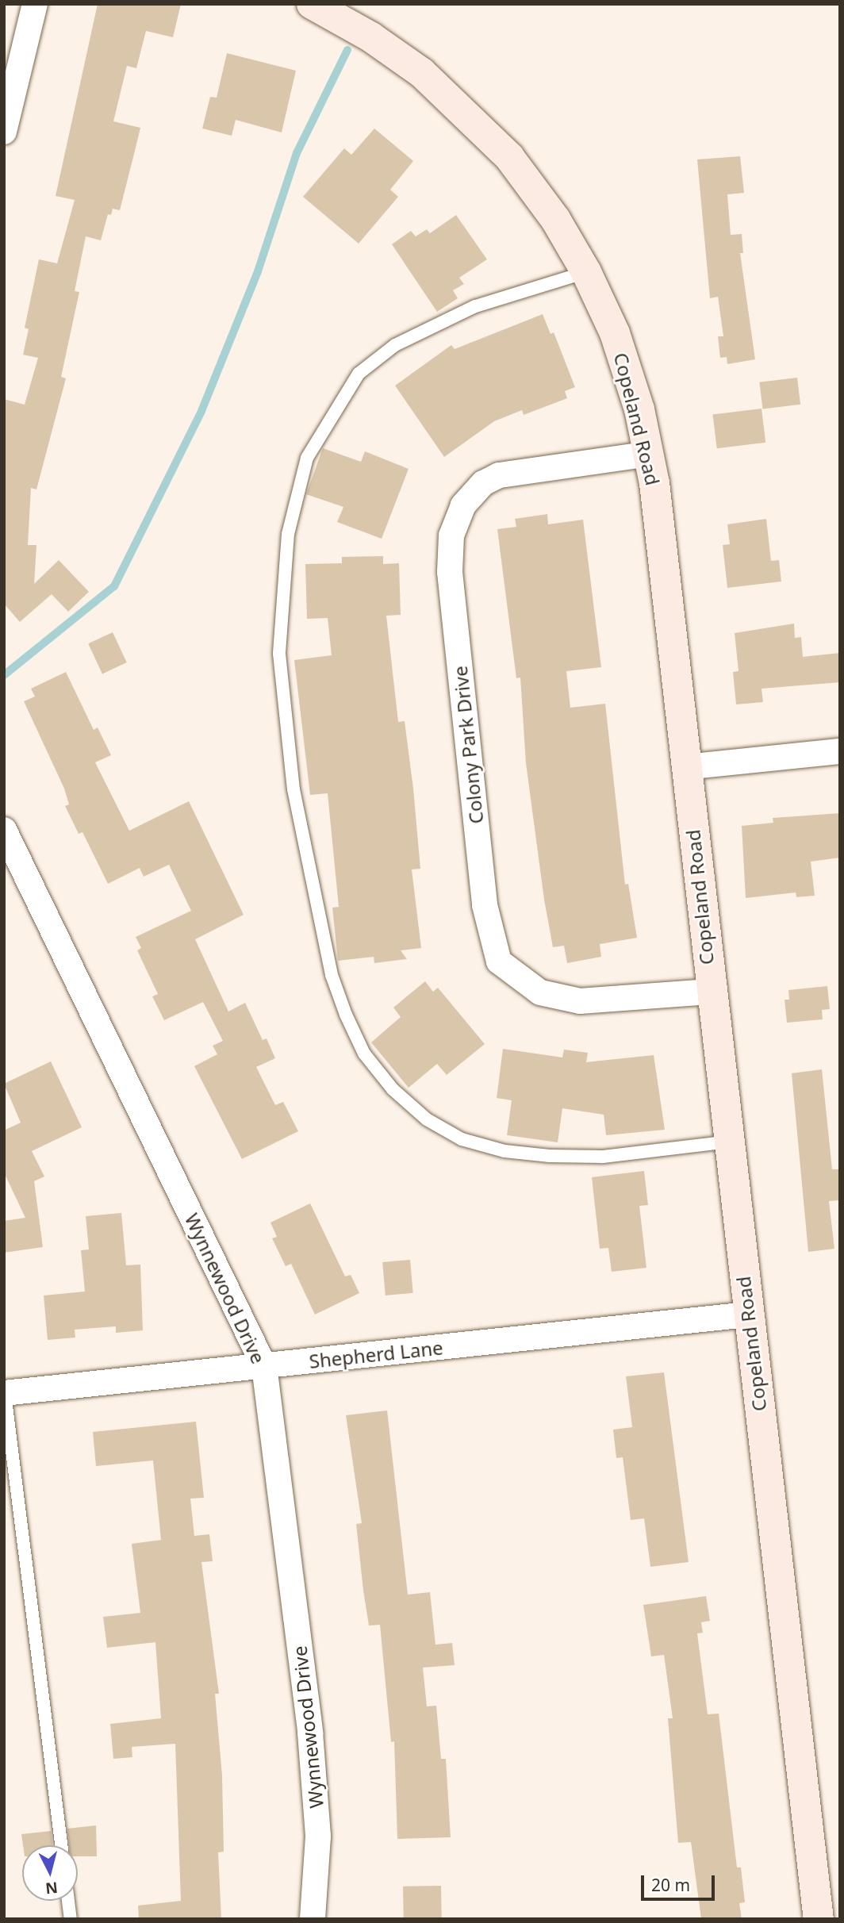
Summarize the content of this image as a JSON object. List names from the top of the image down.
{
  "streets": {
    "street": [
      "Copeland Road",
      "Colony Park Drive",
      "Wynnewood Drive",
      "Shepherd Lane"
    ]
  },
  "crossings": [
    ["Copeland Road", "Colony Park Drive"],
    ["Copeland Road", "Shepherd Lane"],
    ["Wynnewood Drive", "Shepherd Lane"]
  ],
  "scale_bar": "20 m",
  "north": "bottom"
}
